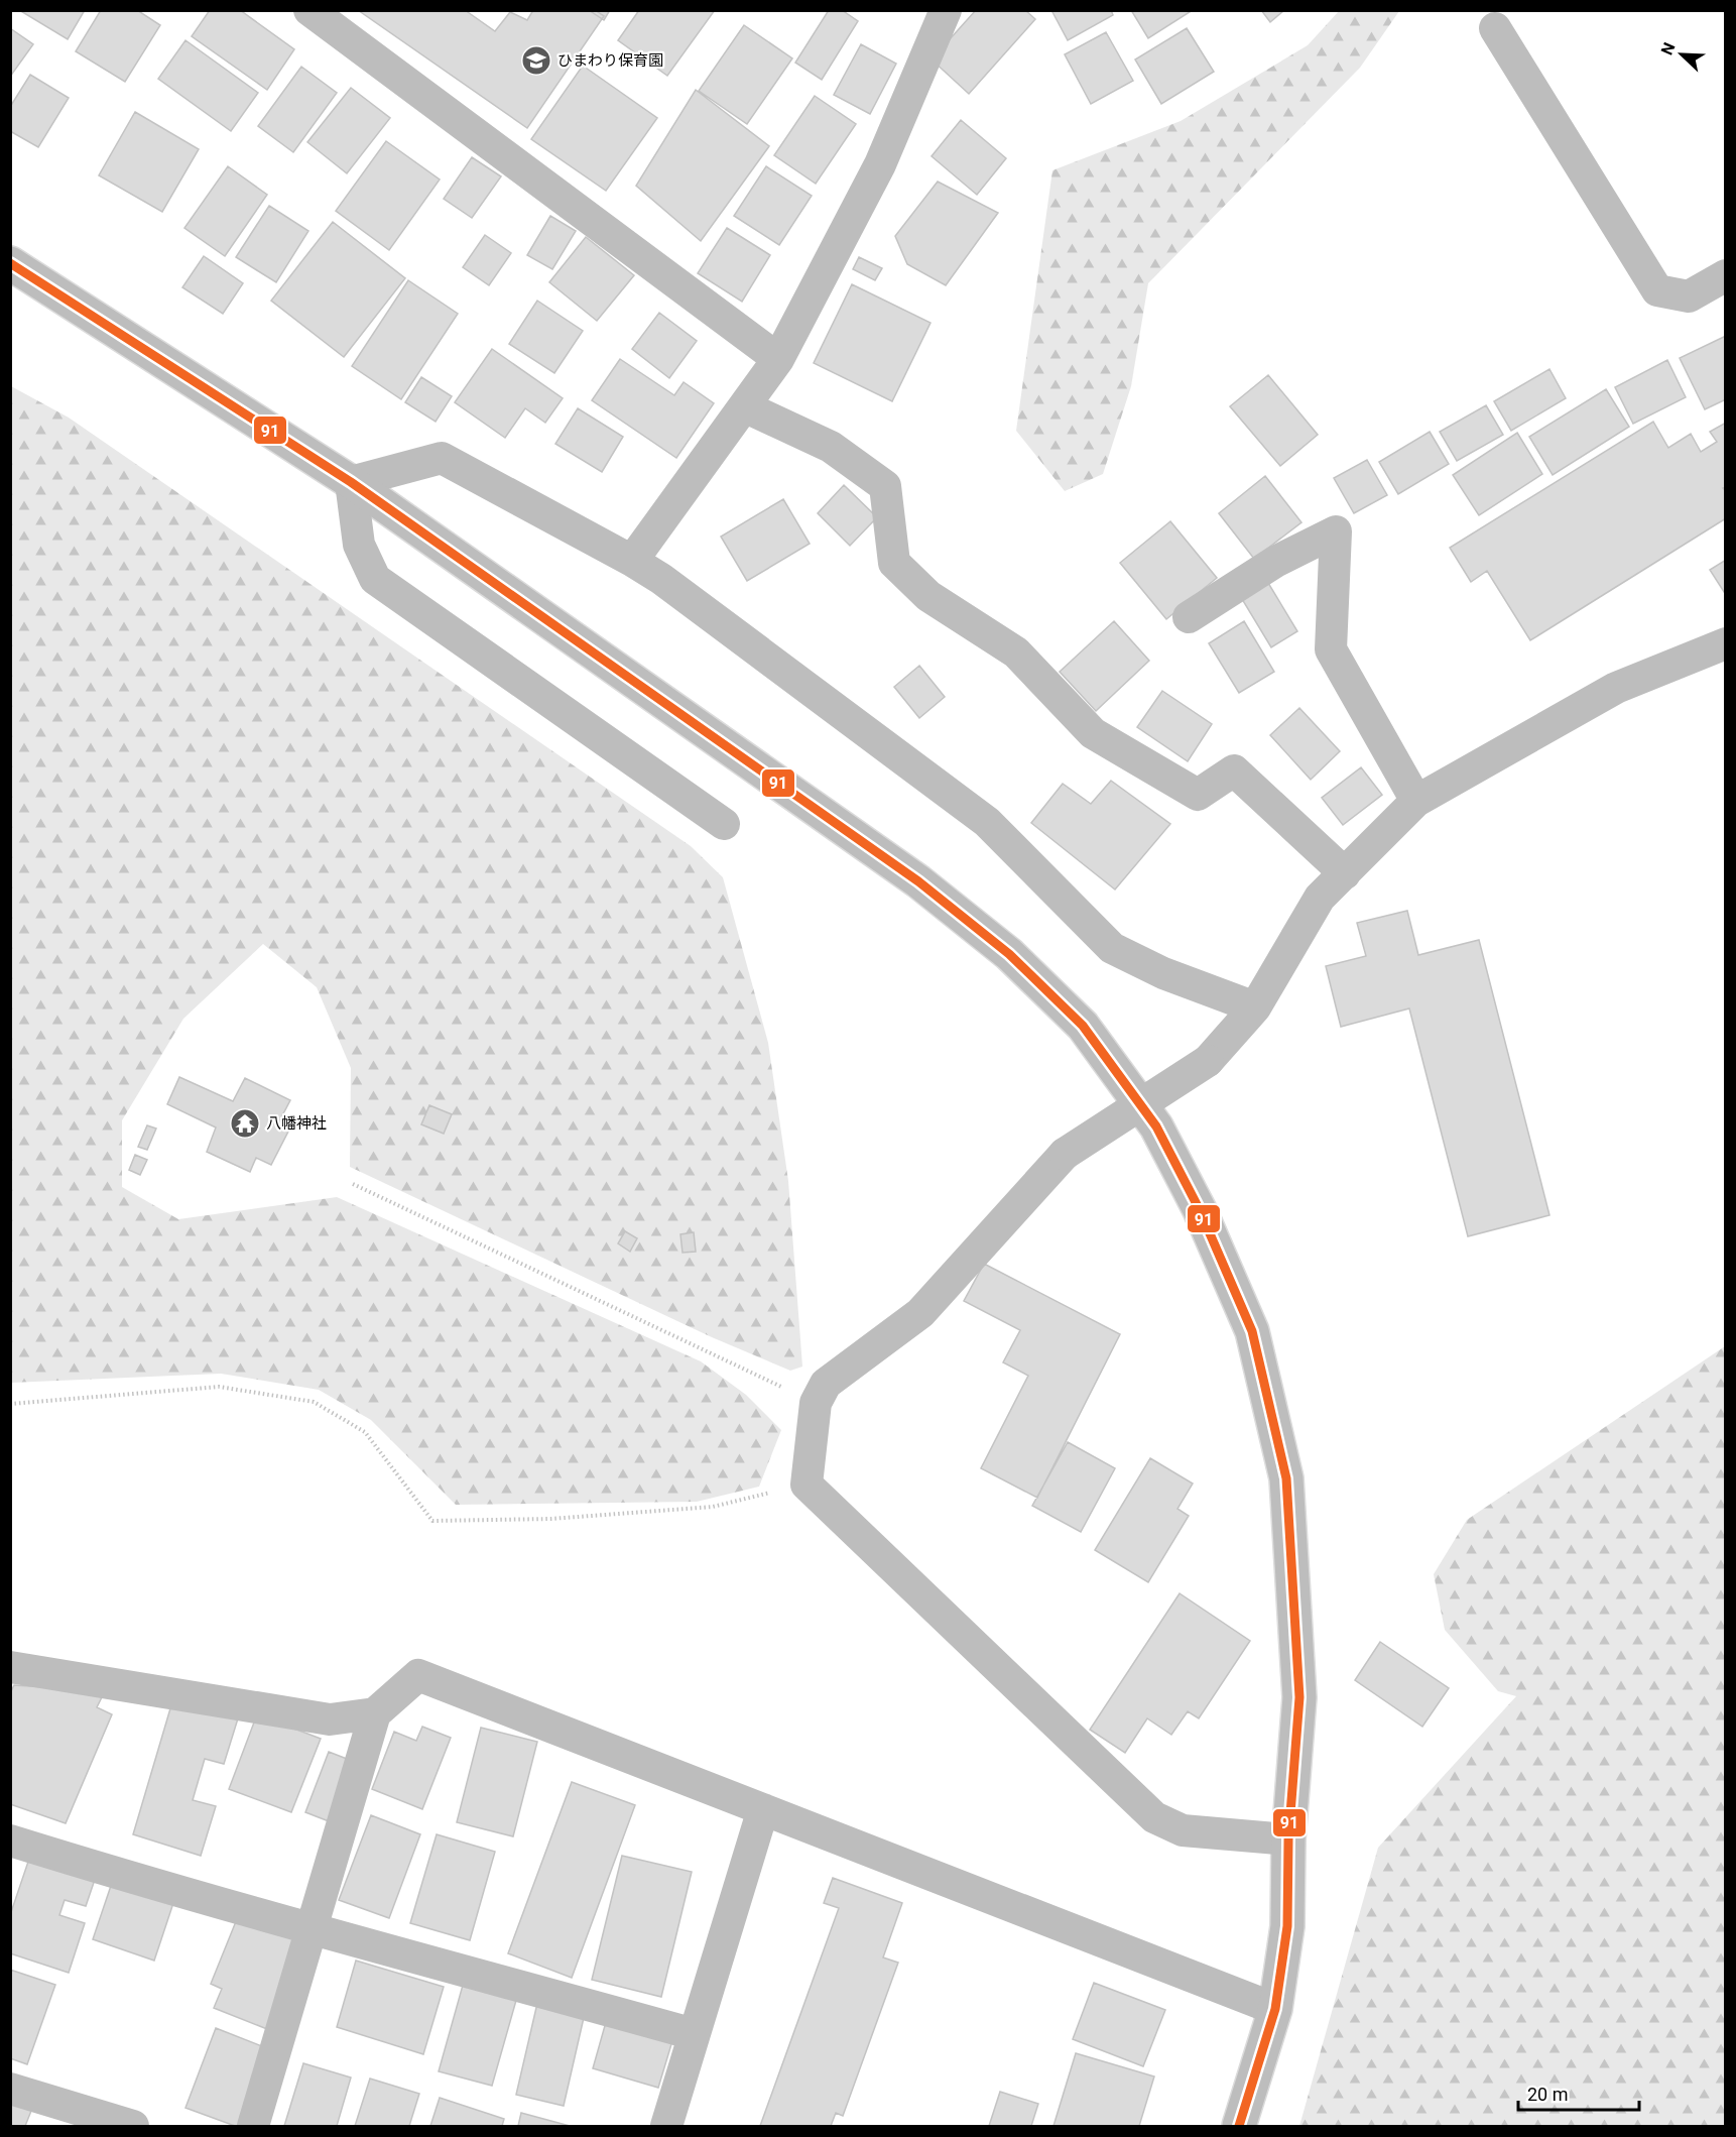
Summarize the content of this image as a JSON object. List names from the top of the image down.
{
  "places": {
    "school or university": ["ひまわり保育園"],
    "temple": ["八幡神社"]
  },
  "lines": ["transit line 91"],
  "scale_bar": "20 m",
  "north": "top left"
}
